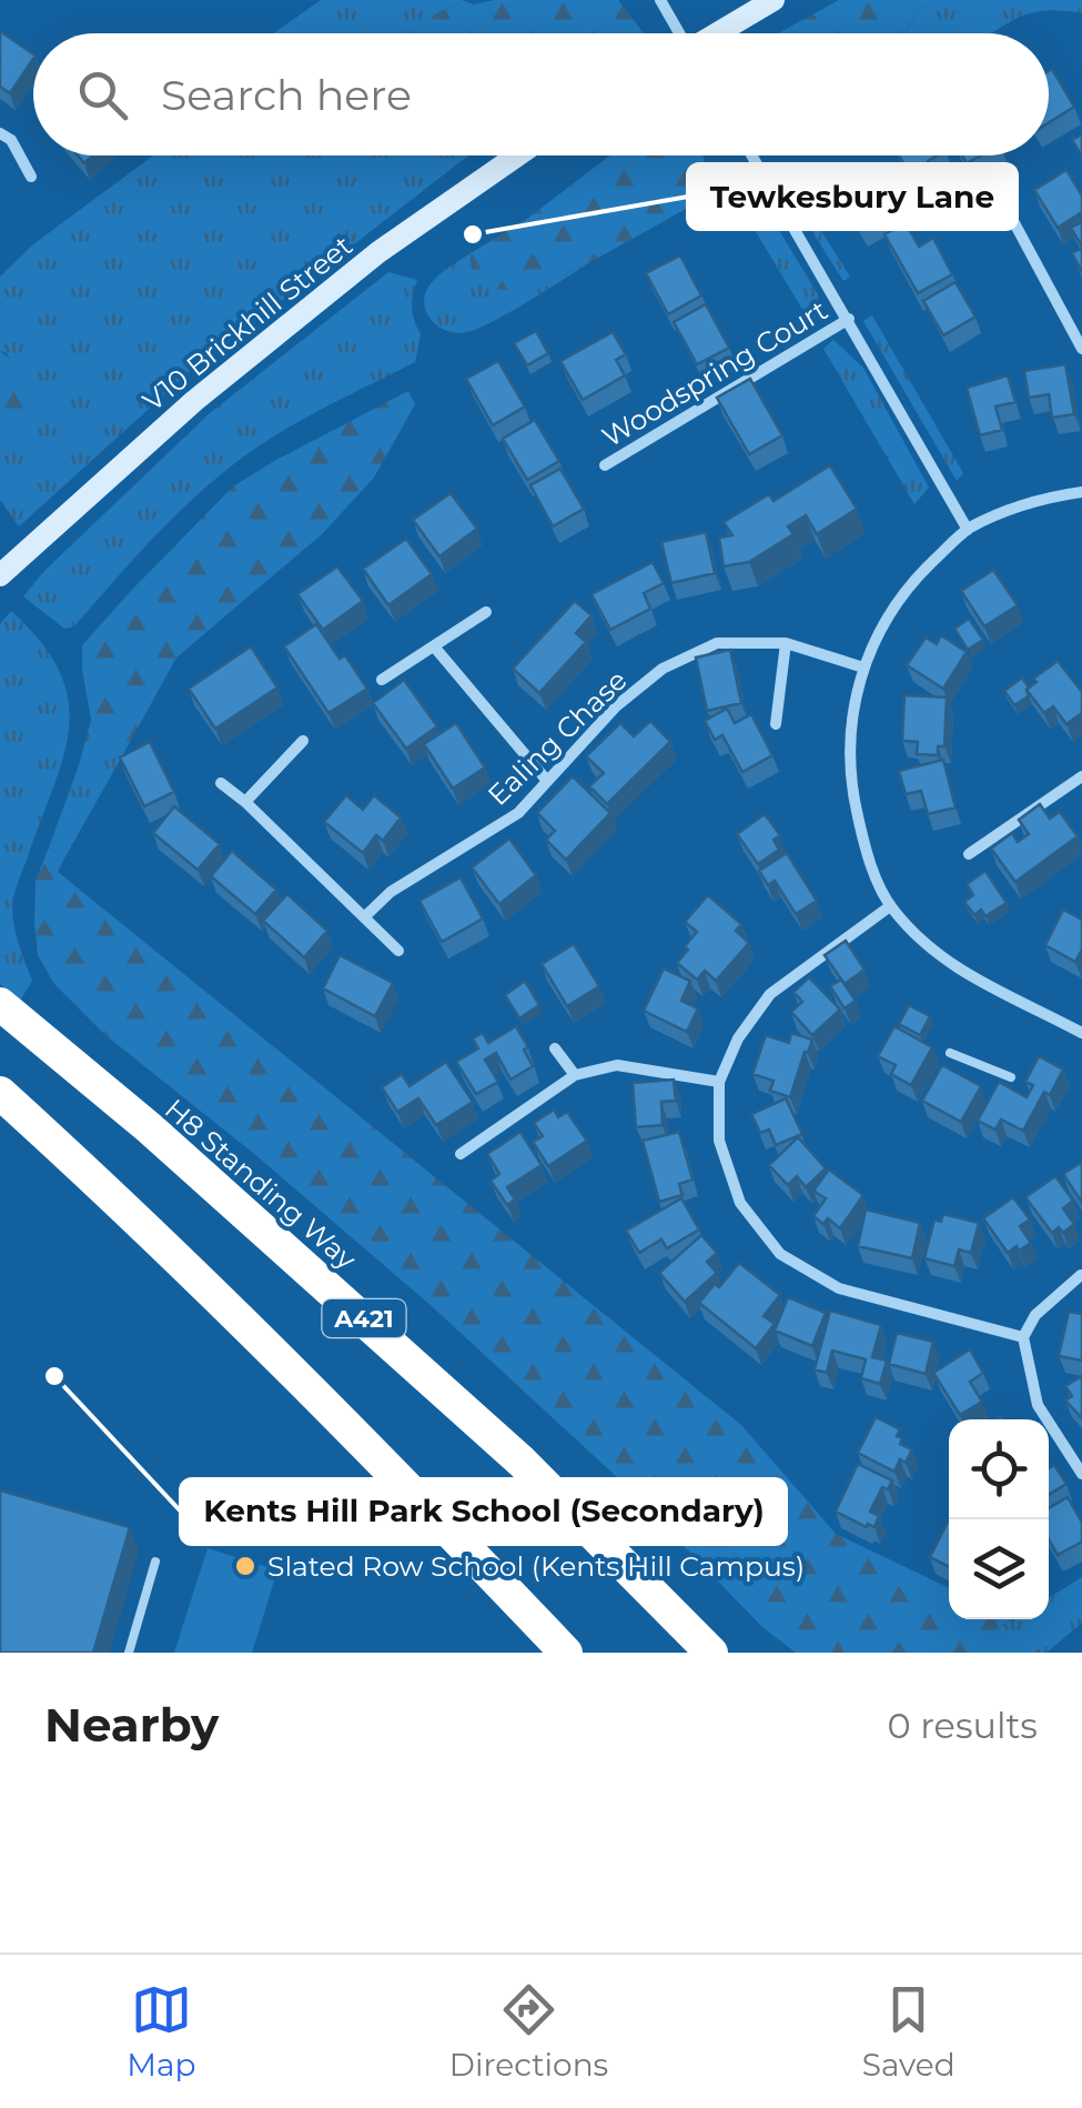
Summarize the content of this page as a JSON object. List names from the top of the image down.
{
  "streets": {
    "highway": ["H8 Standing Way", "A421"],
    "street": ["V10 Brickhill Street", "Woodspring Court", "Ealing Chase"]
  },
  "places": ["Tewkesbury Lane", "Kents Hill Park School (Secondary)", "Slated Row School (Kents Hill Campus)"],
  "page": {
    "search": "Search here",
    "heading": ["Nearby", "0 results"],
    "nav": ["Map", "Directions", "Saved"]
  }
}
